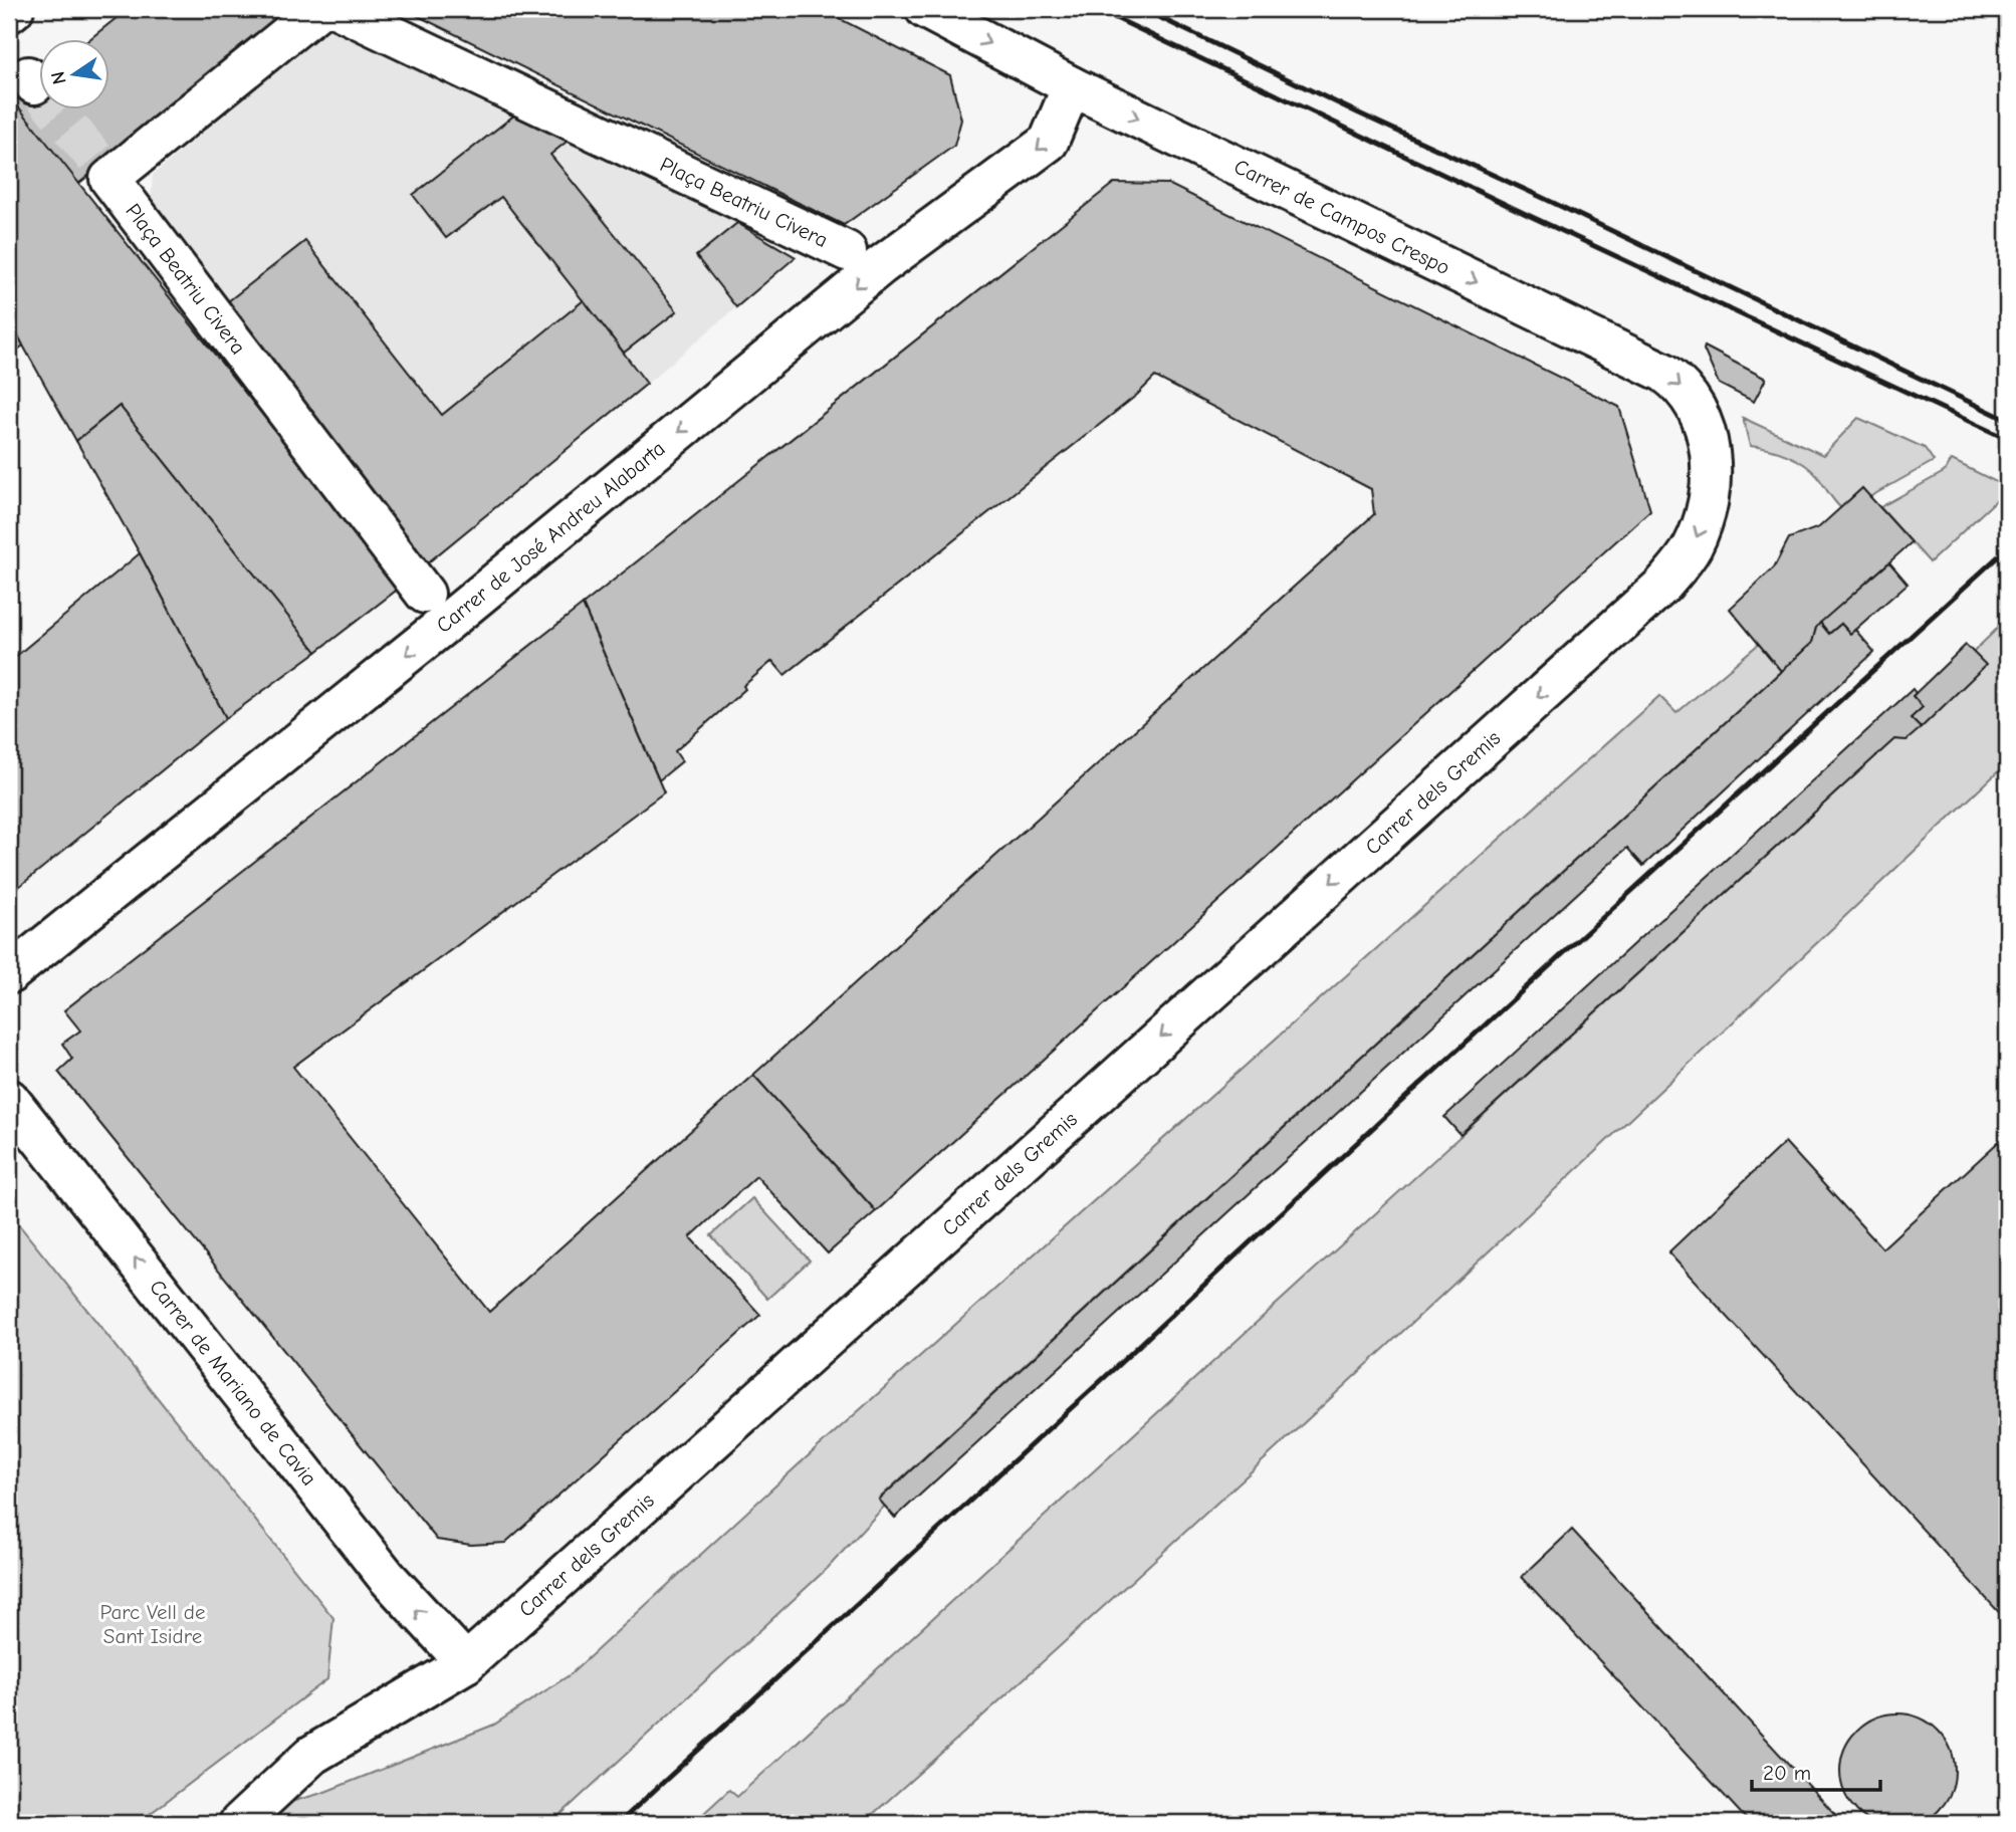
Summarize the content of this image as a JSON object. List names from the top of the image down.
{
  "streets": {
    "street": [
      "Plaça Beatriu Civera",
      "Carrer de Campos Crespo",
      "Carrer de José Andreu Alabarta",
      "Carrer dels Gremis",
      "Carrer de Mariano de Cavia"
    ]
  },
  "crossings": [
    ["Carrer de Campos Crespo", "Carrer de José Andreu Alabarta"],
    ["Carrer de Campos Crespo", "Carrer dels Gremis"],
    ["Carrer dels Gremis", "Carrer de Mariano de Cavia"]
  ],
  "one_way": [
    "Carrer de Campos Crespo",
    "Carrer de José Andreu Alabarta",
    "Carrer dels Gremis",
    "Carrer de Mariano de Cavia"
  ],
  "parks": ["Parc Vell de Sant Isidre"],
  "scale_bar": "20 m",
  "north": "left"
}
